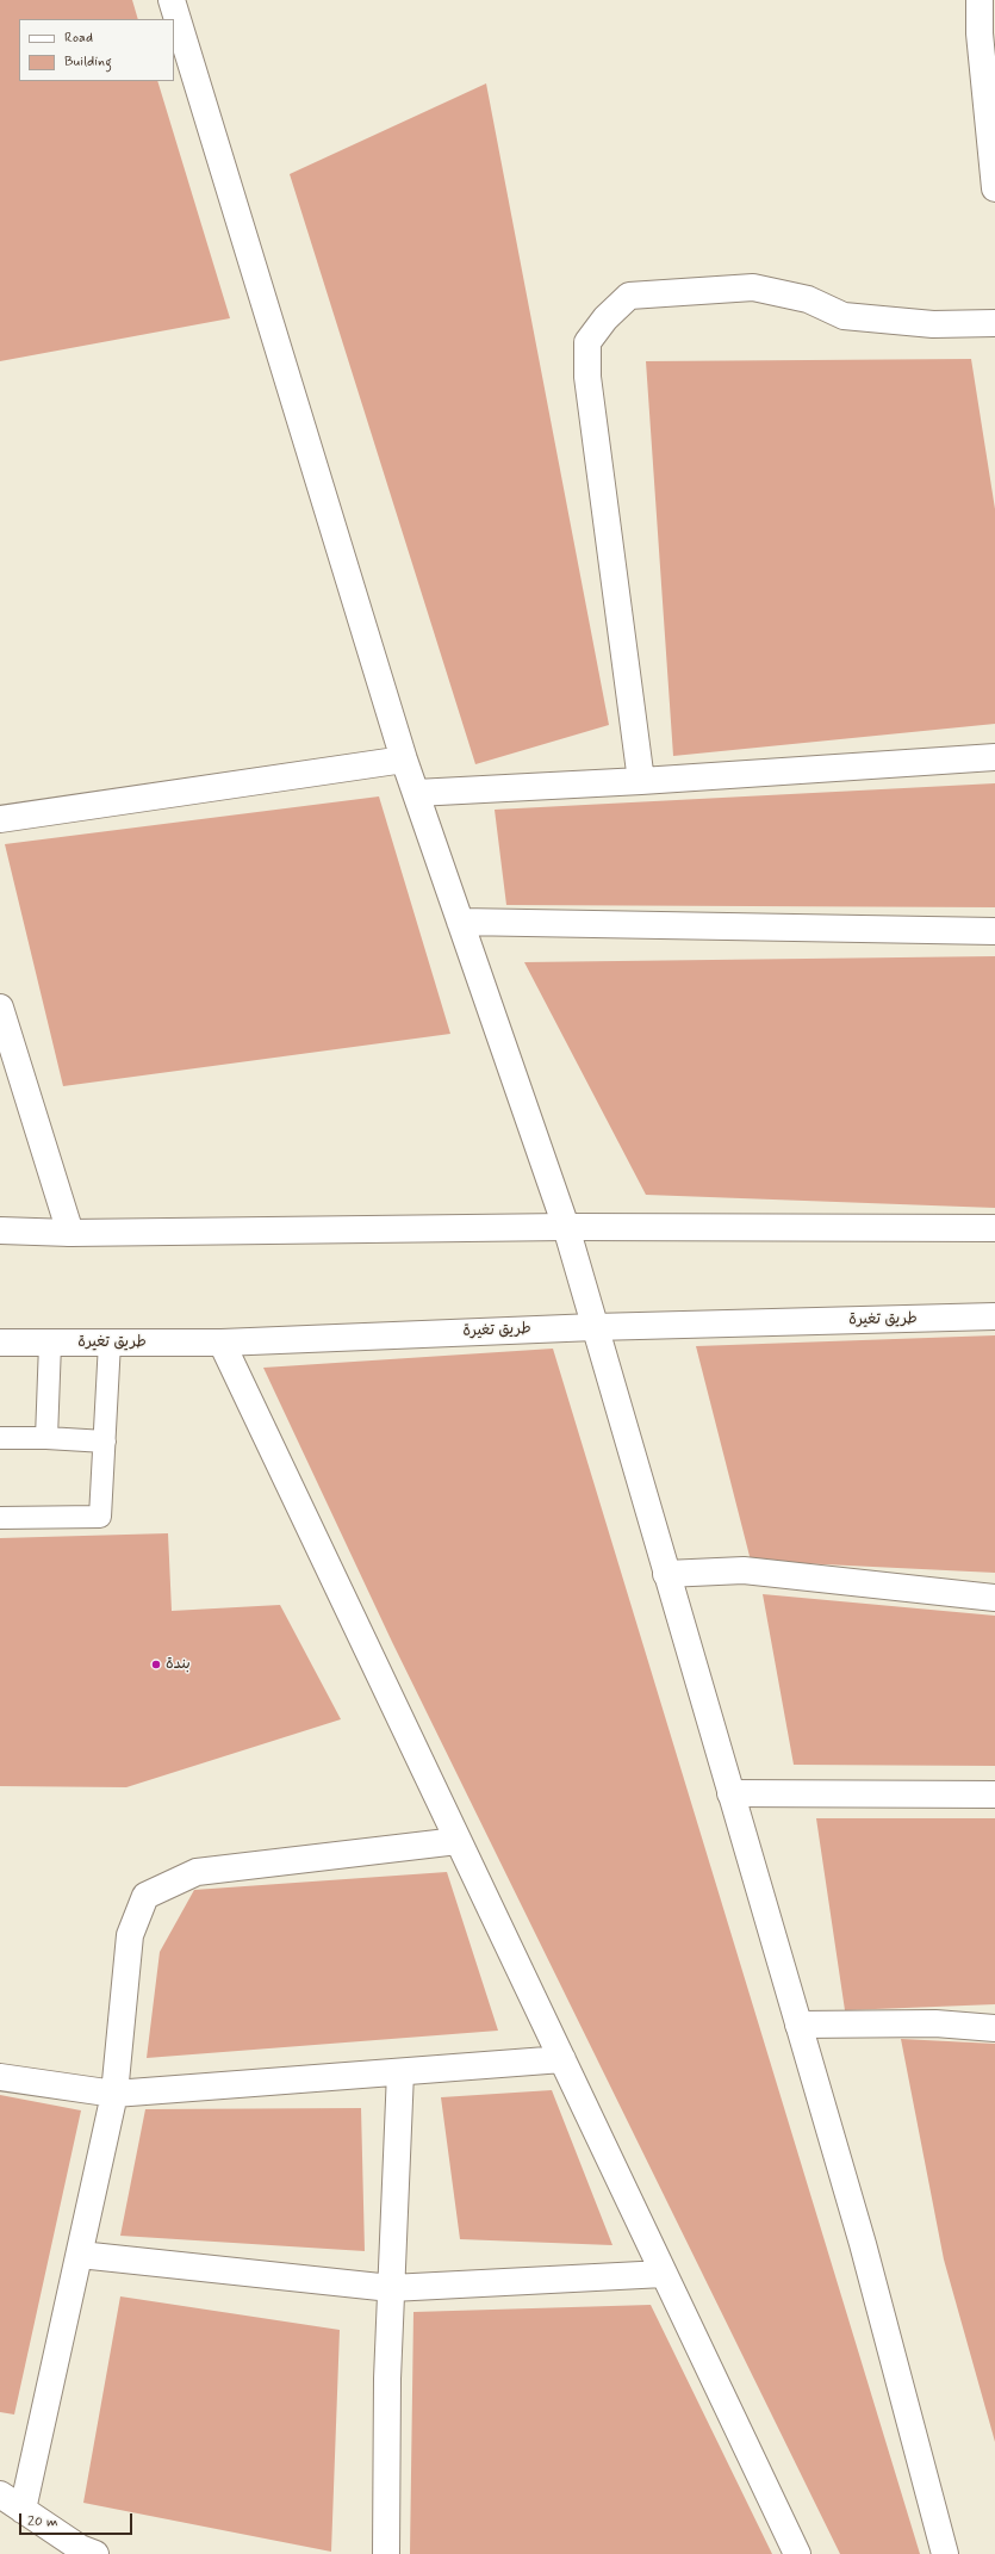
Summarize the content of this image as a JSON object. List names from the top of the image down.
{
  "streets": {
    "street": ["طريق تغيرة"]
  },
  "places": ["بندة"],
  "legend": ["Road", "Building"],
  "scale_bar": "20 m"
}
